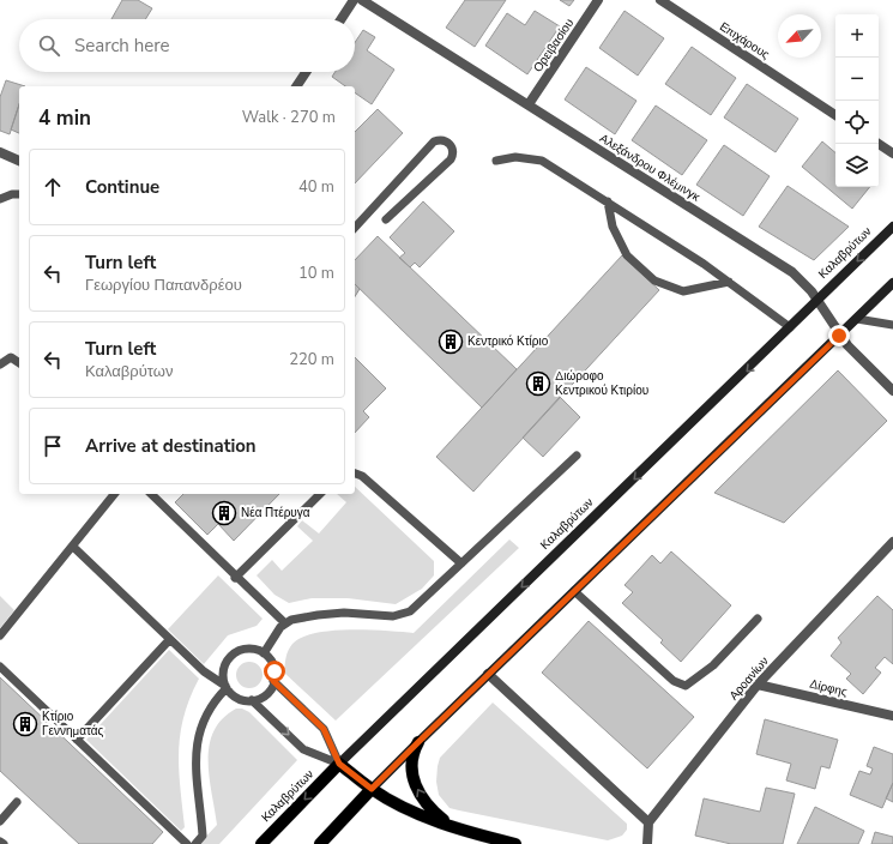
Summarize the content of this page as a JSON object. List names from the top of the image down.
{
  "streets": {
    "main road": ["Καλαβρύτων"],
    "street": [
      "Επιχάρους",
      "Ορειβασίου",
      "Αλεξάνδρου Φλέμινγκ",
      "Αροανίων",
      "Δίρφης"
    ]
  },
  "crossings": [
    ["Ορειβασίου", "Αλεξάνδρου Φλέμινγκ"],
    ["Αλεξάνδρου Φλέμινγκ", "Καλαβρύτων"],
    ["Αροανίων", "Δίρφης"]
  ],
  "places": {
    "building": [
      "Κεντρικό Κτίριο",
      "Διώροφο Κεντρικού Κτιρίου",
      "Νέα Πτέρυγα",
      "Κτίριο Γεννηματάς"
    ]
  },
  "north": "bottom left",
  "page": {
    "map_buttons": ["+", "−"],
    "search": "Search here",
    "heading": ["4 min", "Walk · 270 m"],
    "list": [
      ["Continue", "40 m"],
      ["Turn left", "Γεωργίου Παπανδρέου", "10 m"],
      ["Turn left", "Καλαβρύτων", "220 m"],
      "Arrive at destination"
    ]
  }
}
